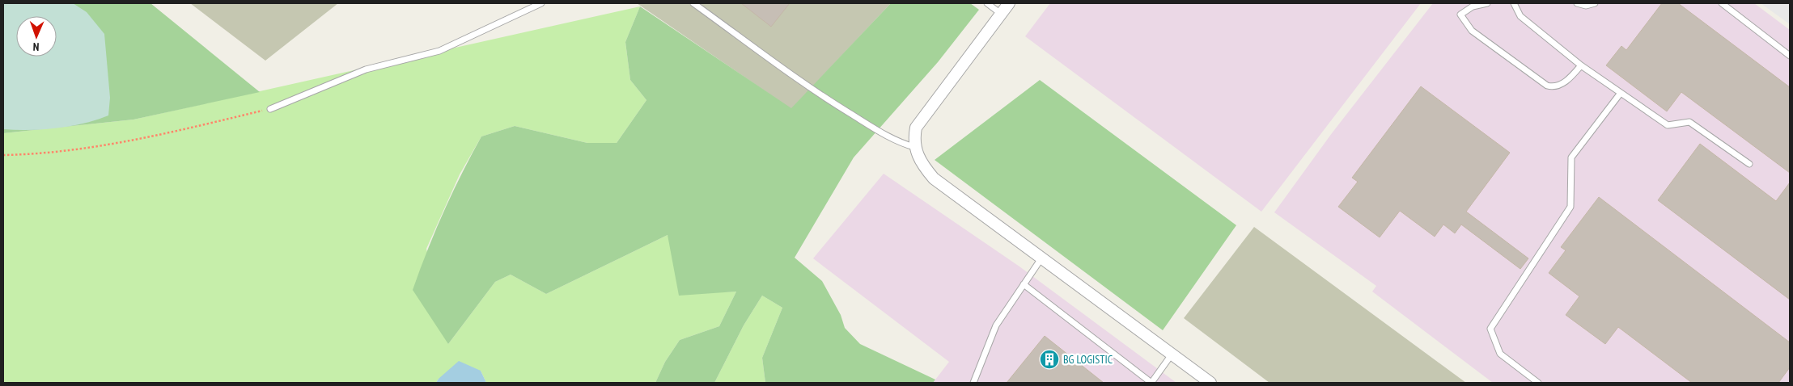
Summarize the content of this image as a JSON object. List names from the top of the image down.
{
  "places": {
    "building": ["BG LOGISTIC"]
  },
  "north": "bottom"
}
